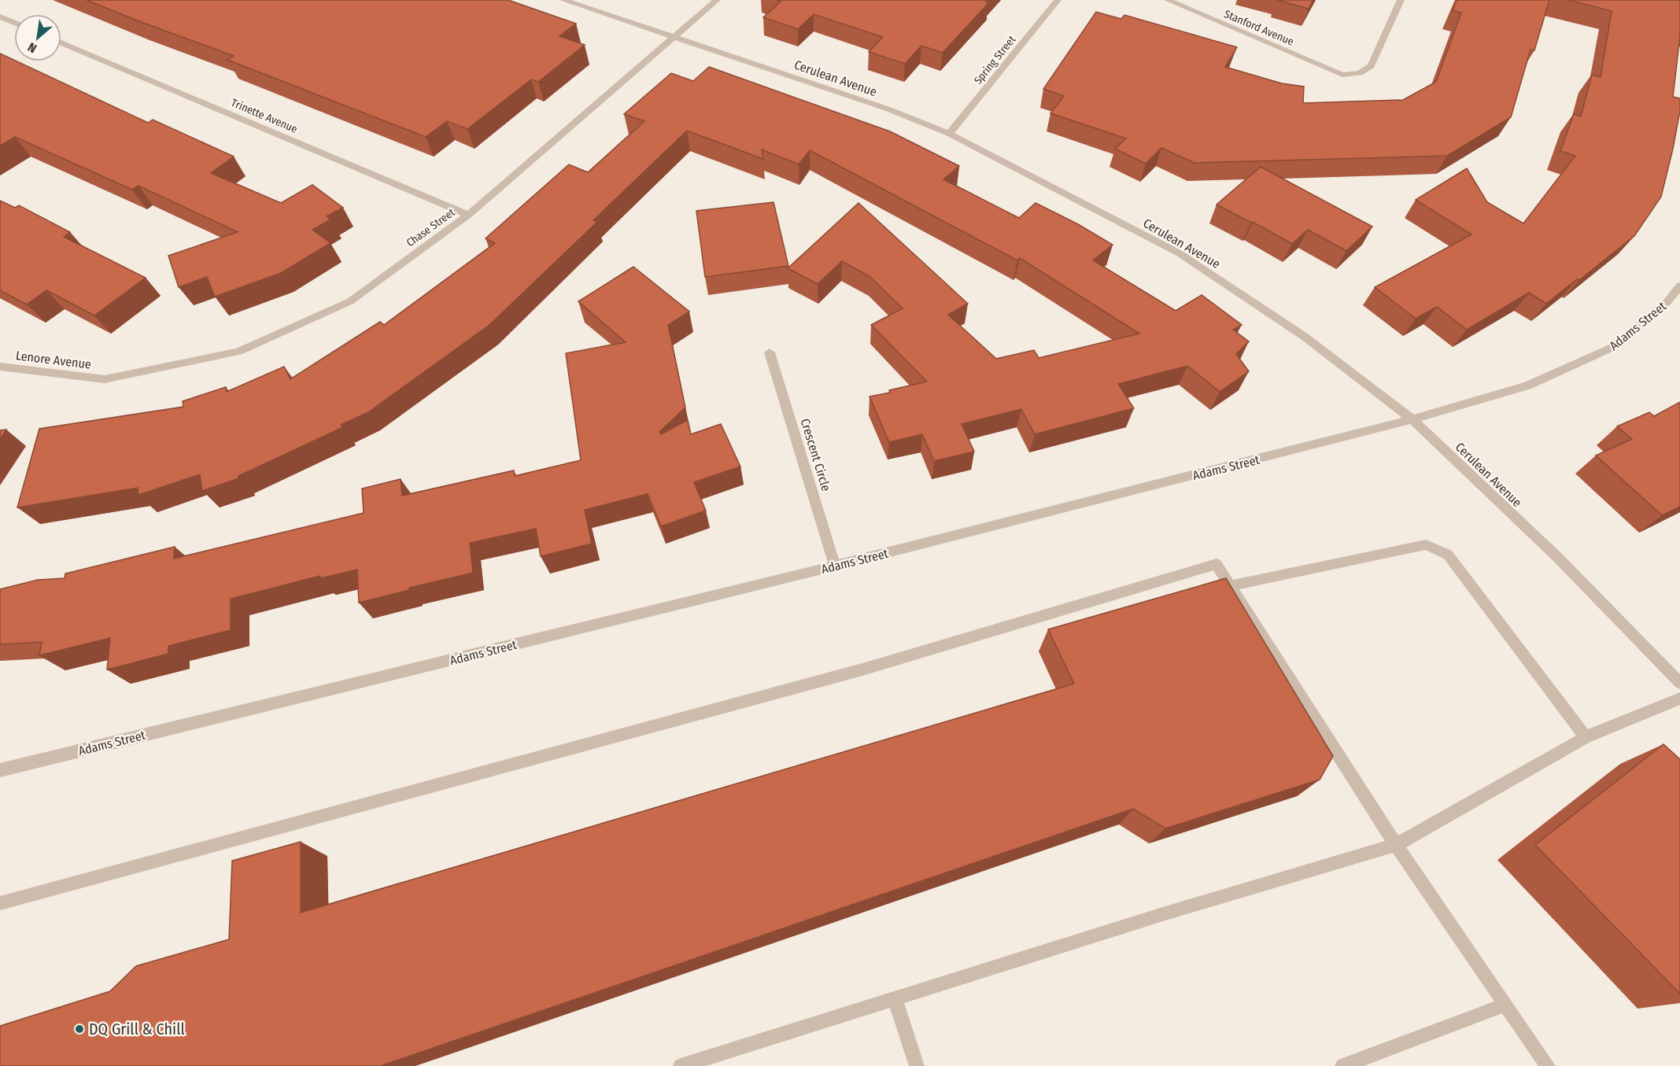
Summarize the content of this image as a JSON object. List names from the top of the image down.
{
  "streets": {
    "street": [
      "Stanford Avenue",
      "Spring Street",
      "Cerulean Avenue",
      "Trinette Avenue",
      "Chase Street",
      "Adams Street",
      "Lenore Avenue",
      "Crescent Circle"
    ]
  },
  "crossings": [
    ["Spring Street", "Cerulean Avenue"],
    ["Cerulean Avenue", "Chase Street"],
    ["Cerulean Avenue", "Adams Street"],
    ["Trinette Avenue", "Chase Street"],
    ["Chase Street", "Lenore Avenue"],
    ["Adams Street", "Crescent Circle"]
  ],
  "places": ["DQ Grill & Chill"],
  "north": "bottom left"
}
